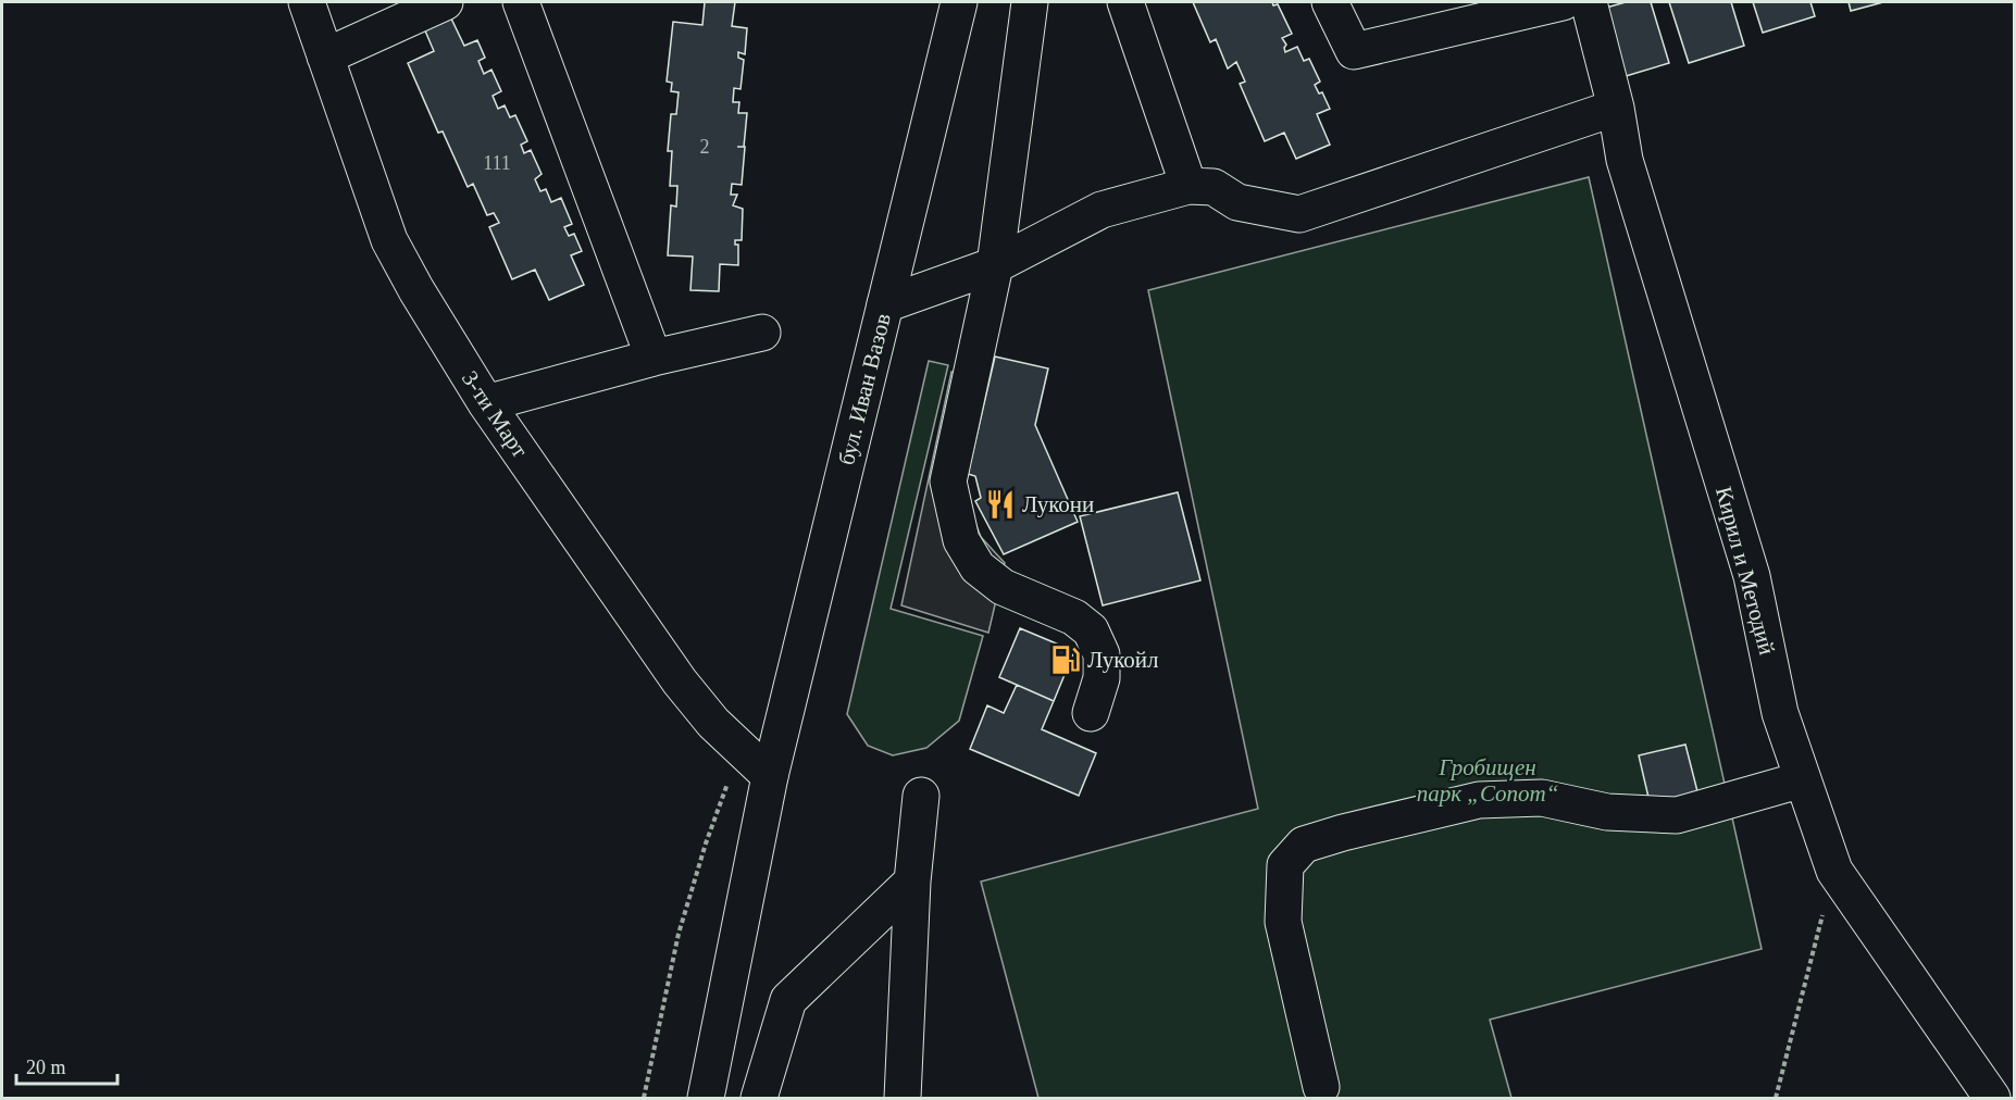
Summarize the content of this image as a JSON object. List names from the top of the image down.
{
  "streets": {
    "street": ["бул. Иван Вазов", "3-ти Март", "Кирил и Методий"]
  },
  "crossings": [
    ["бул. Иван Вазов", "3-ти Март"]
  ],
  "parks": ["Гробищен парк „Сопот“"],
  "places": {
    "restaurant": ["Лукони"],
    "fuel station": ["Лукойл"]
  },
  "house_numbers": ["2", "111"],
  "scale_bar": "20 m"
}
